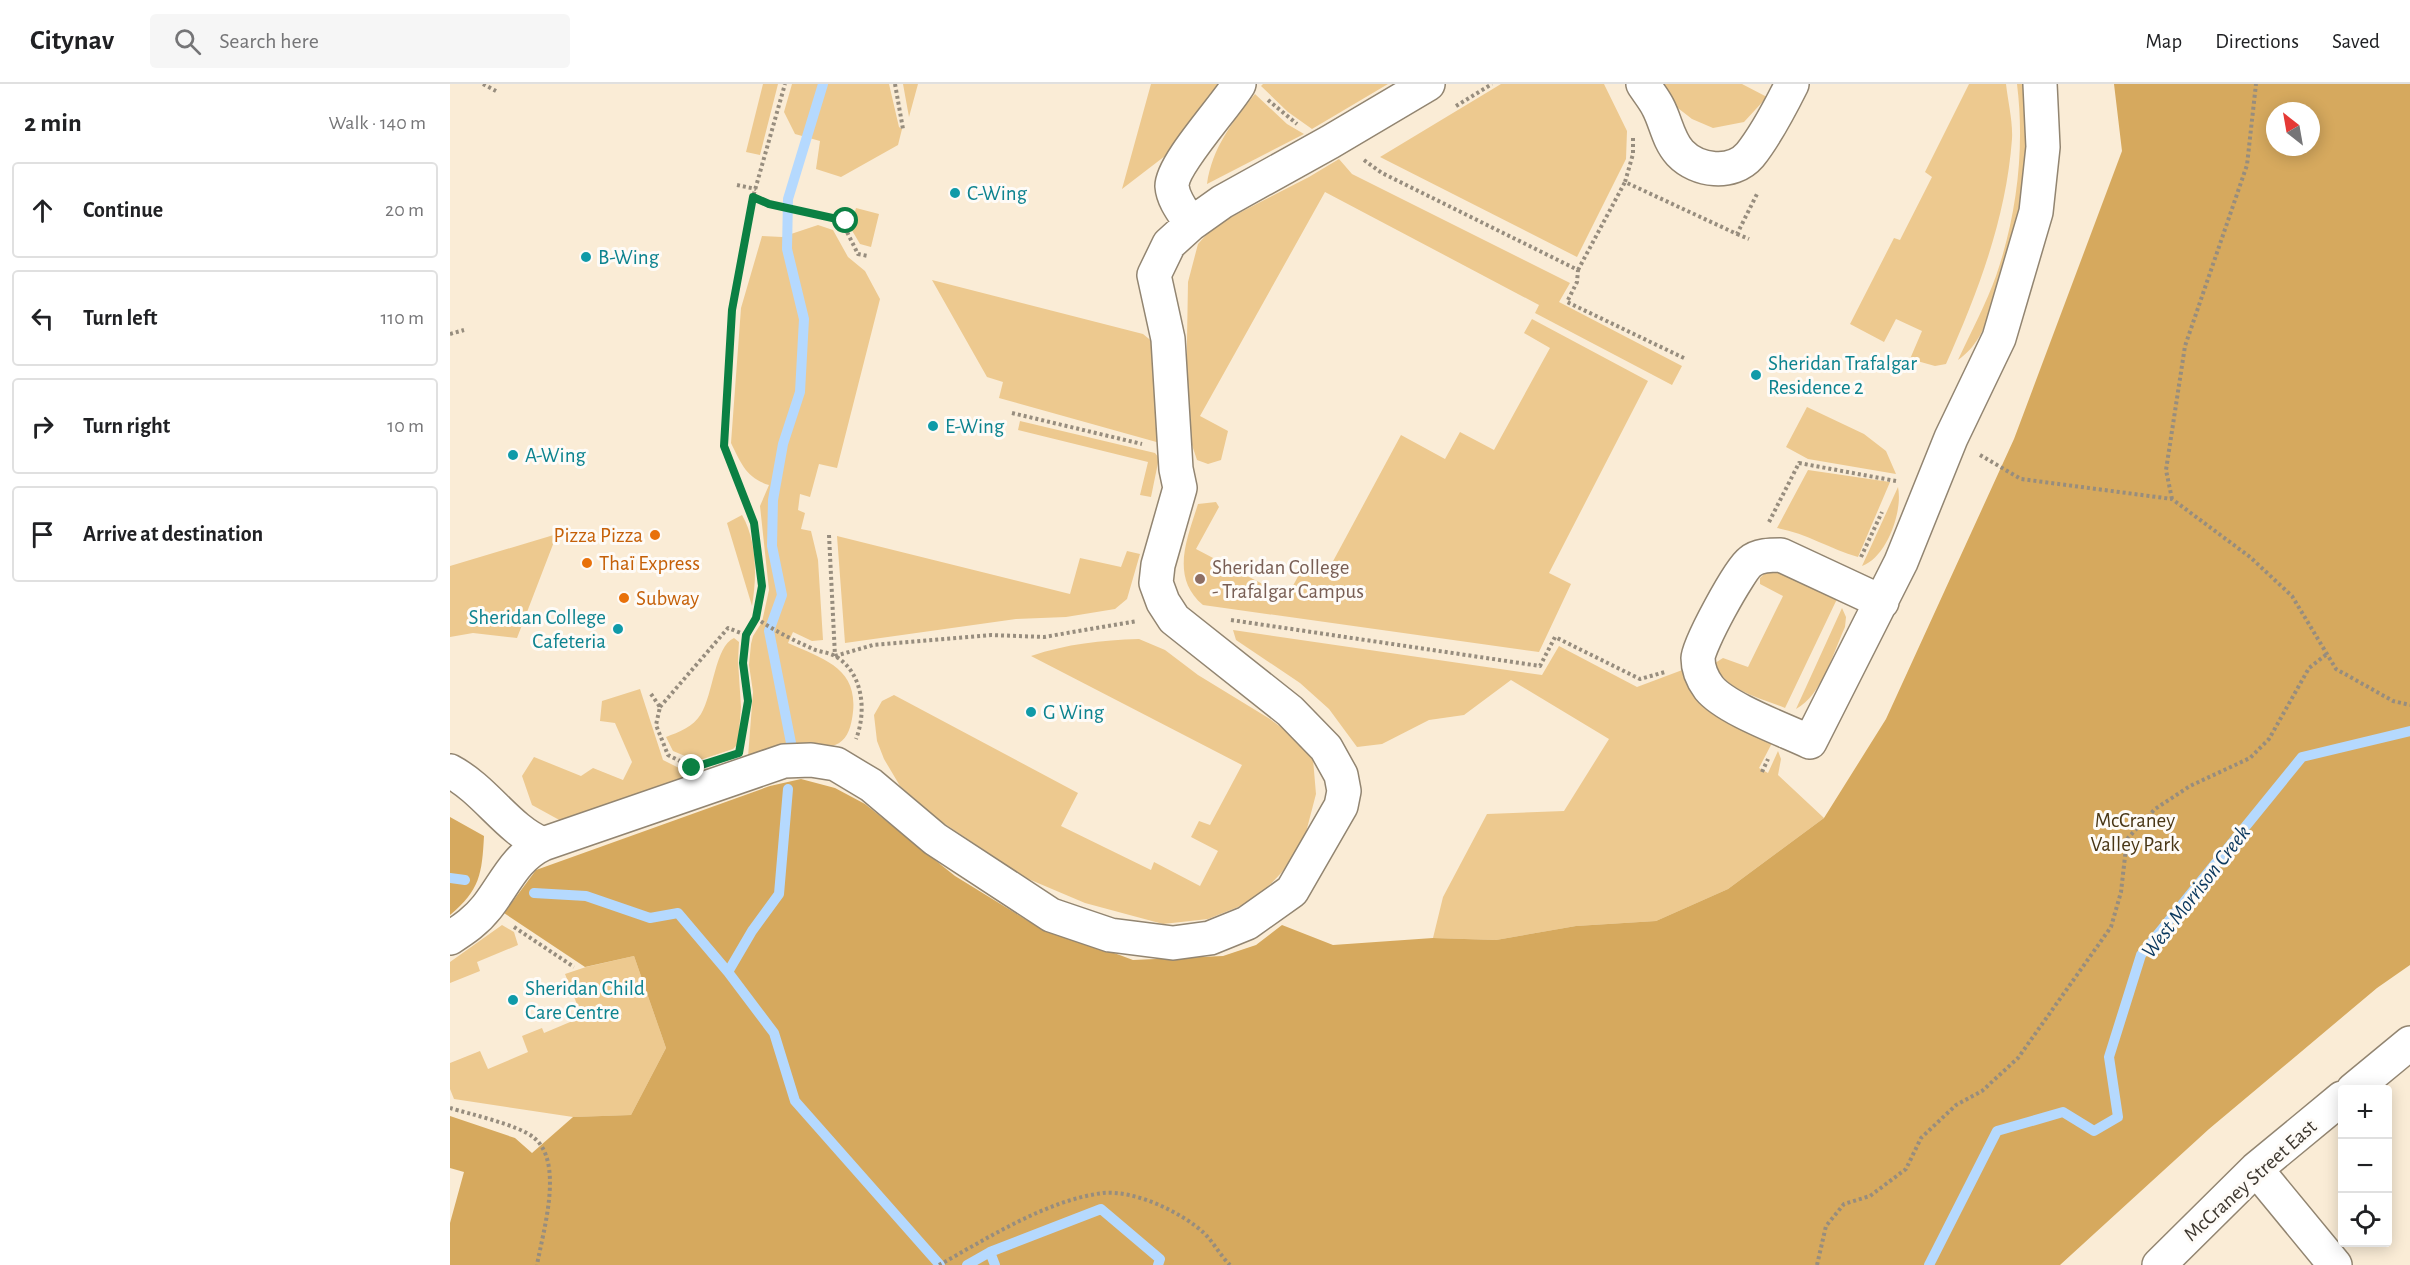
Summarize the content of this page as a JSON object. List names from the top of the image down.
{
  "streets": {
    "street": ["McCraney Street East"]
  },
  "water": ["West Morrison Creek"],
  "parks": ["McCraney Valley Park"],
  "places": [
    "C-Wing",
    "B-Wing",
    "Sheridan Trafalgar Residence 2",
    "E-Wing",
    "A-Wing",
    "Pizza Pizza",
    "Thaï Express",
    "Sheridan College - Trafalgar Campus",
    "Subway",
    "Sheridan College Cafeteria",
    "G Wing",
    "Sheridan Child Care Centre"
  ],
  "north": "top left",
  "page": {
    "header": "Citynav",
    "search": "Search here",
    "nav": ["Map", "Directions", "Saved"],
    "heading": ["2 min", "Walk · 140 m"],
    "list": [
      ["Continue", "20 m"],
      ["Turn left", "110 m"],
      ["Turn right", "10 m"],
      "Arrive at destination"
    ],
    "map_buttons": ["+", "−"]
  }
}
